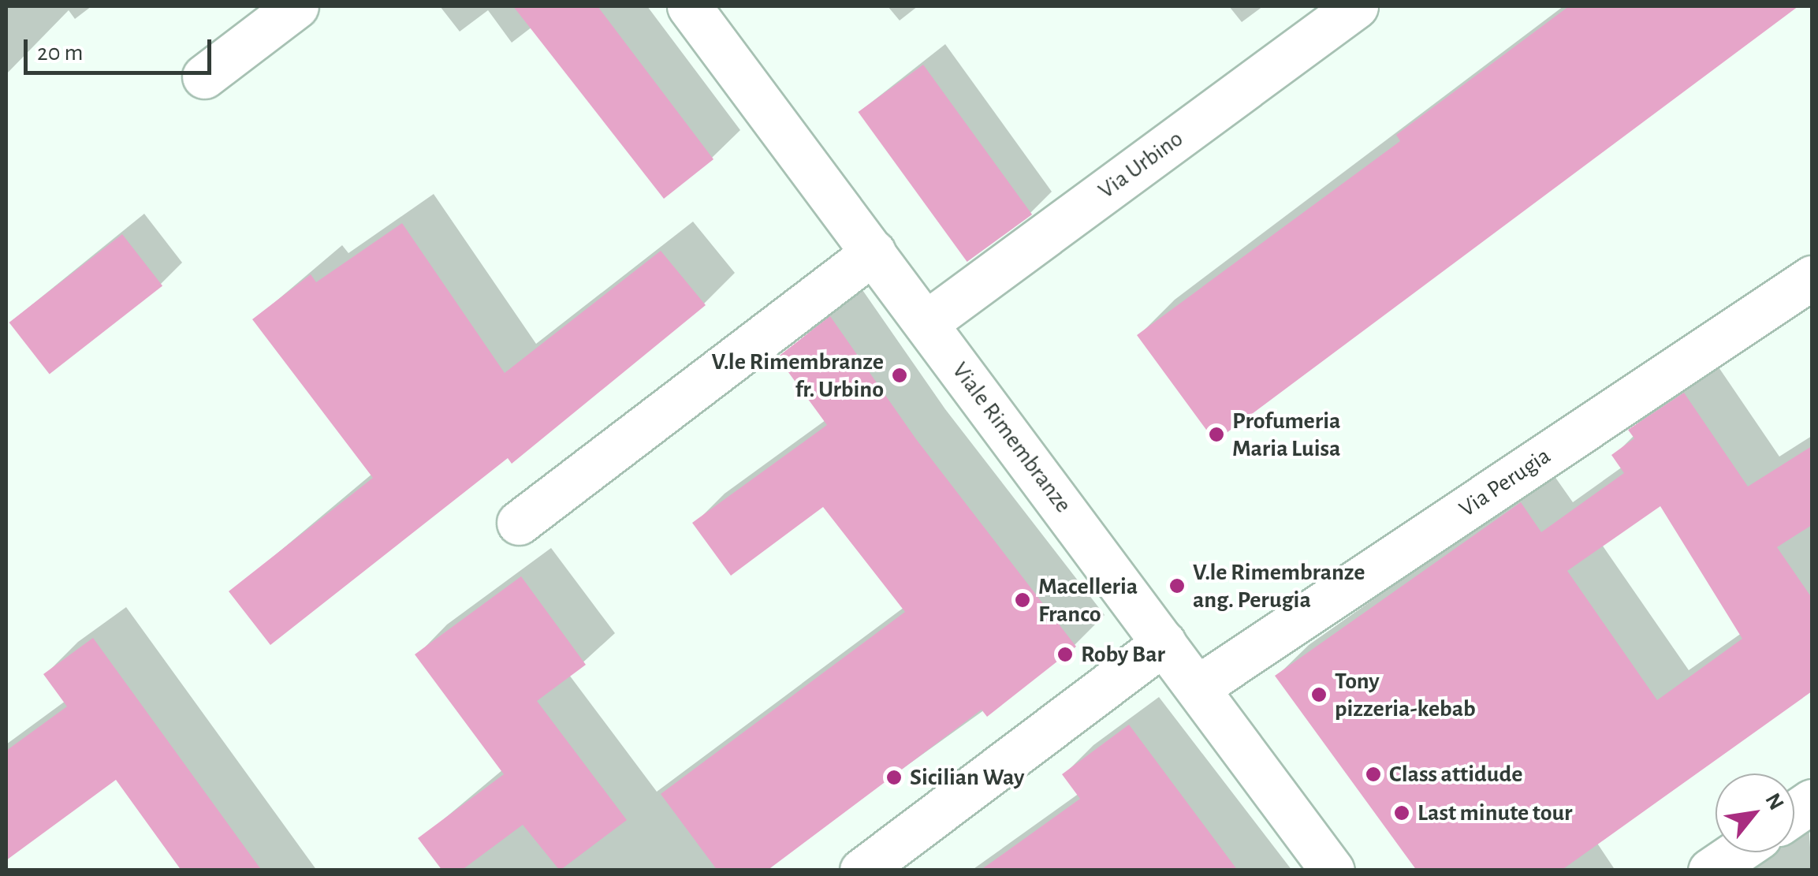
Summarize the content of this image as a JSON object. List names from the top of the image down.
{
  "streets": {
    "street": ["Via Urbino", "Viale Rimembranze", "Via Perugia"]
  },
  "crossings": [
    ["Via Urbino", "Viale Rimembranze"],
    ["Viale Rimembranze", "Via Perugia"]
  ],
  "places": [
    "V.le Rimembranze fr. Urbino",
    "Profumeria Maria Luisa",
    "V.le Rimembranze ang. Perugia",
    "Macelleria Franco",
    "Roby Bar",
    "Tony pizzeria-kebab",
    "Class attidude",
    "Sicilian Way",
    "Last minute tour"
  ],
  "scale_bar": "20 m",
  "north": "top right"
}
